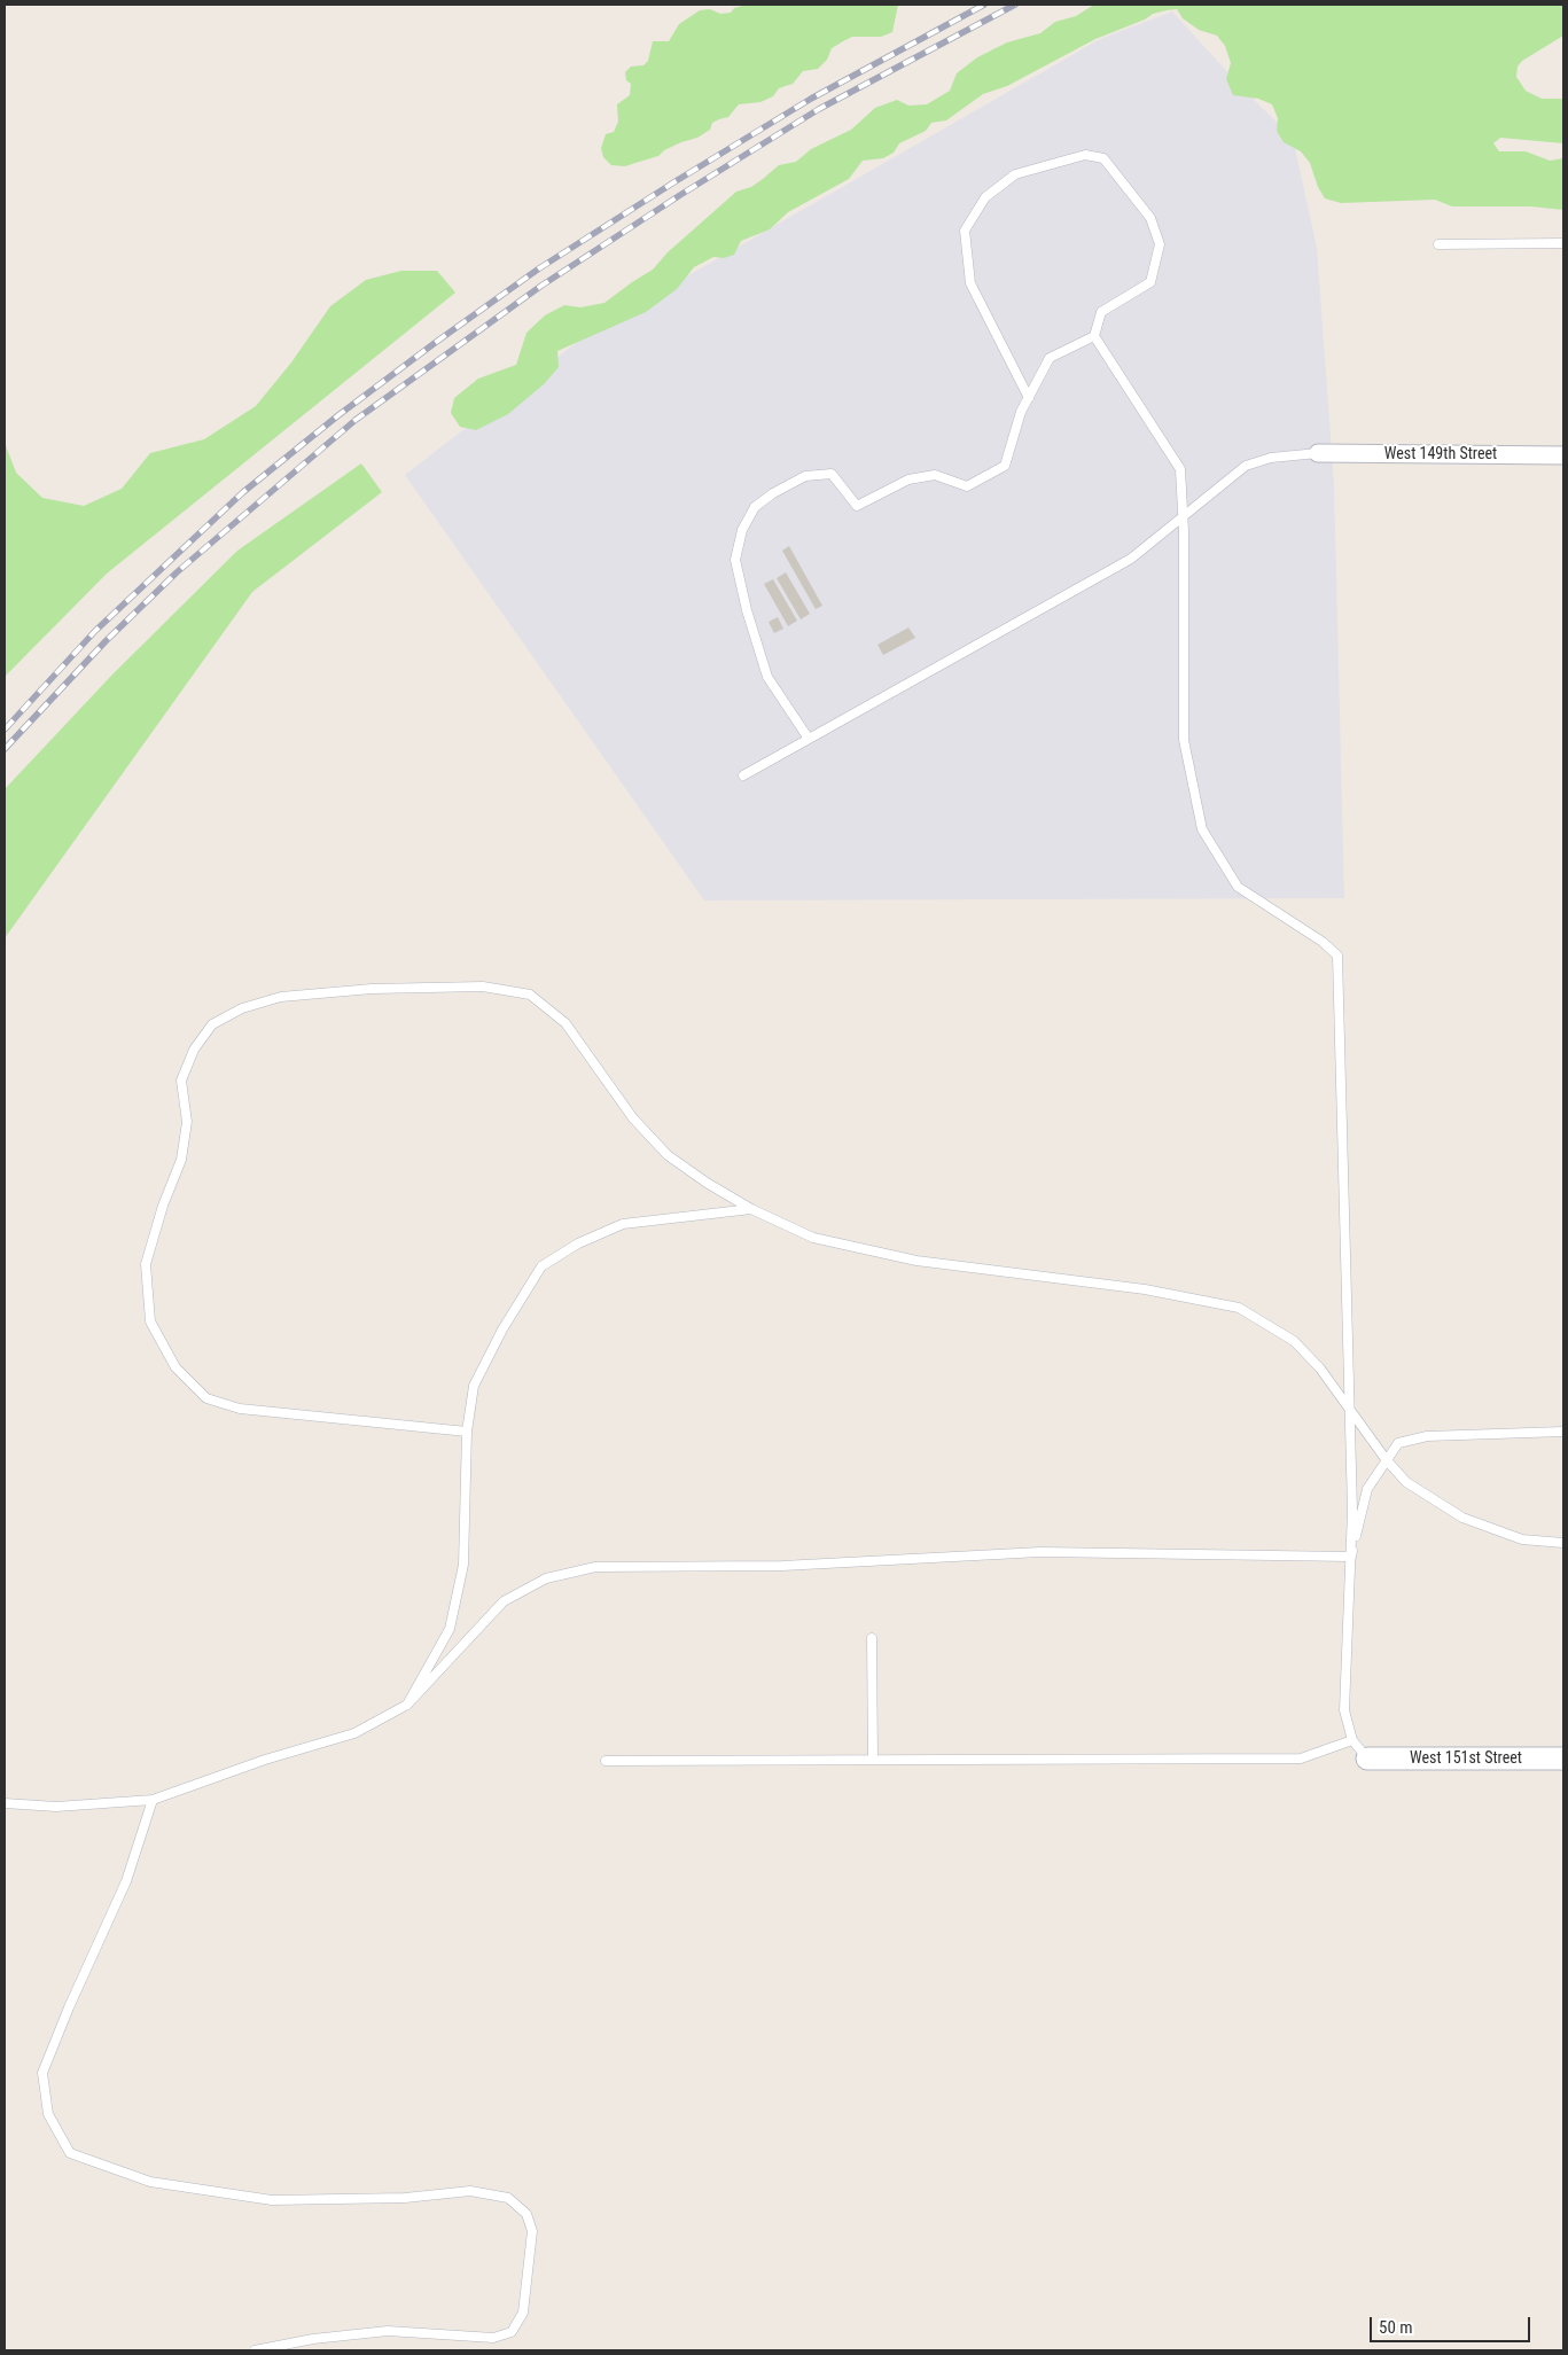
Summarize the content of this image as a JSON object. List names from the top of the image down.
{
  "streets": {
    "street": ["West 149th Street", "West 151st Street"]
  },
  "scale_bar": "50 m"
}
